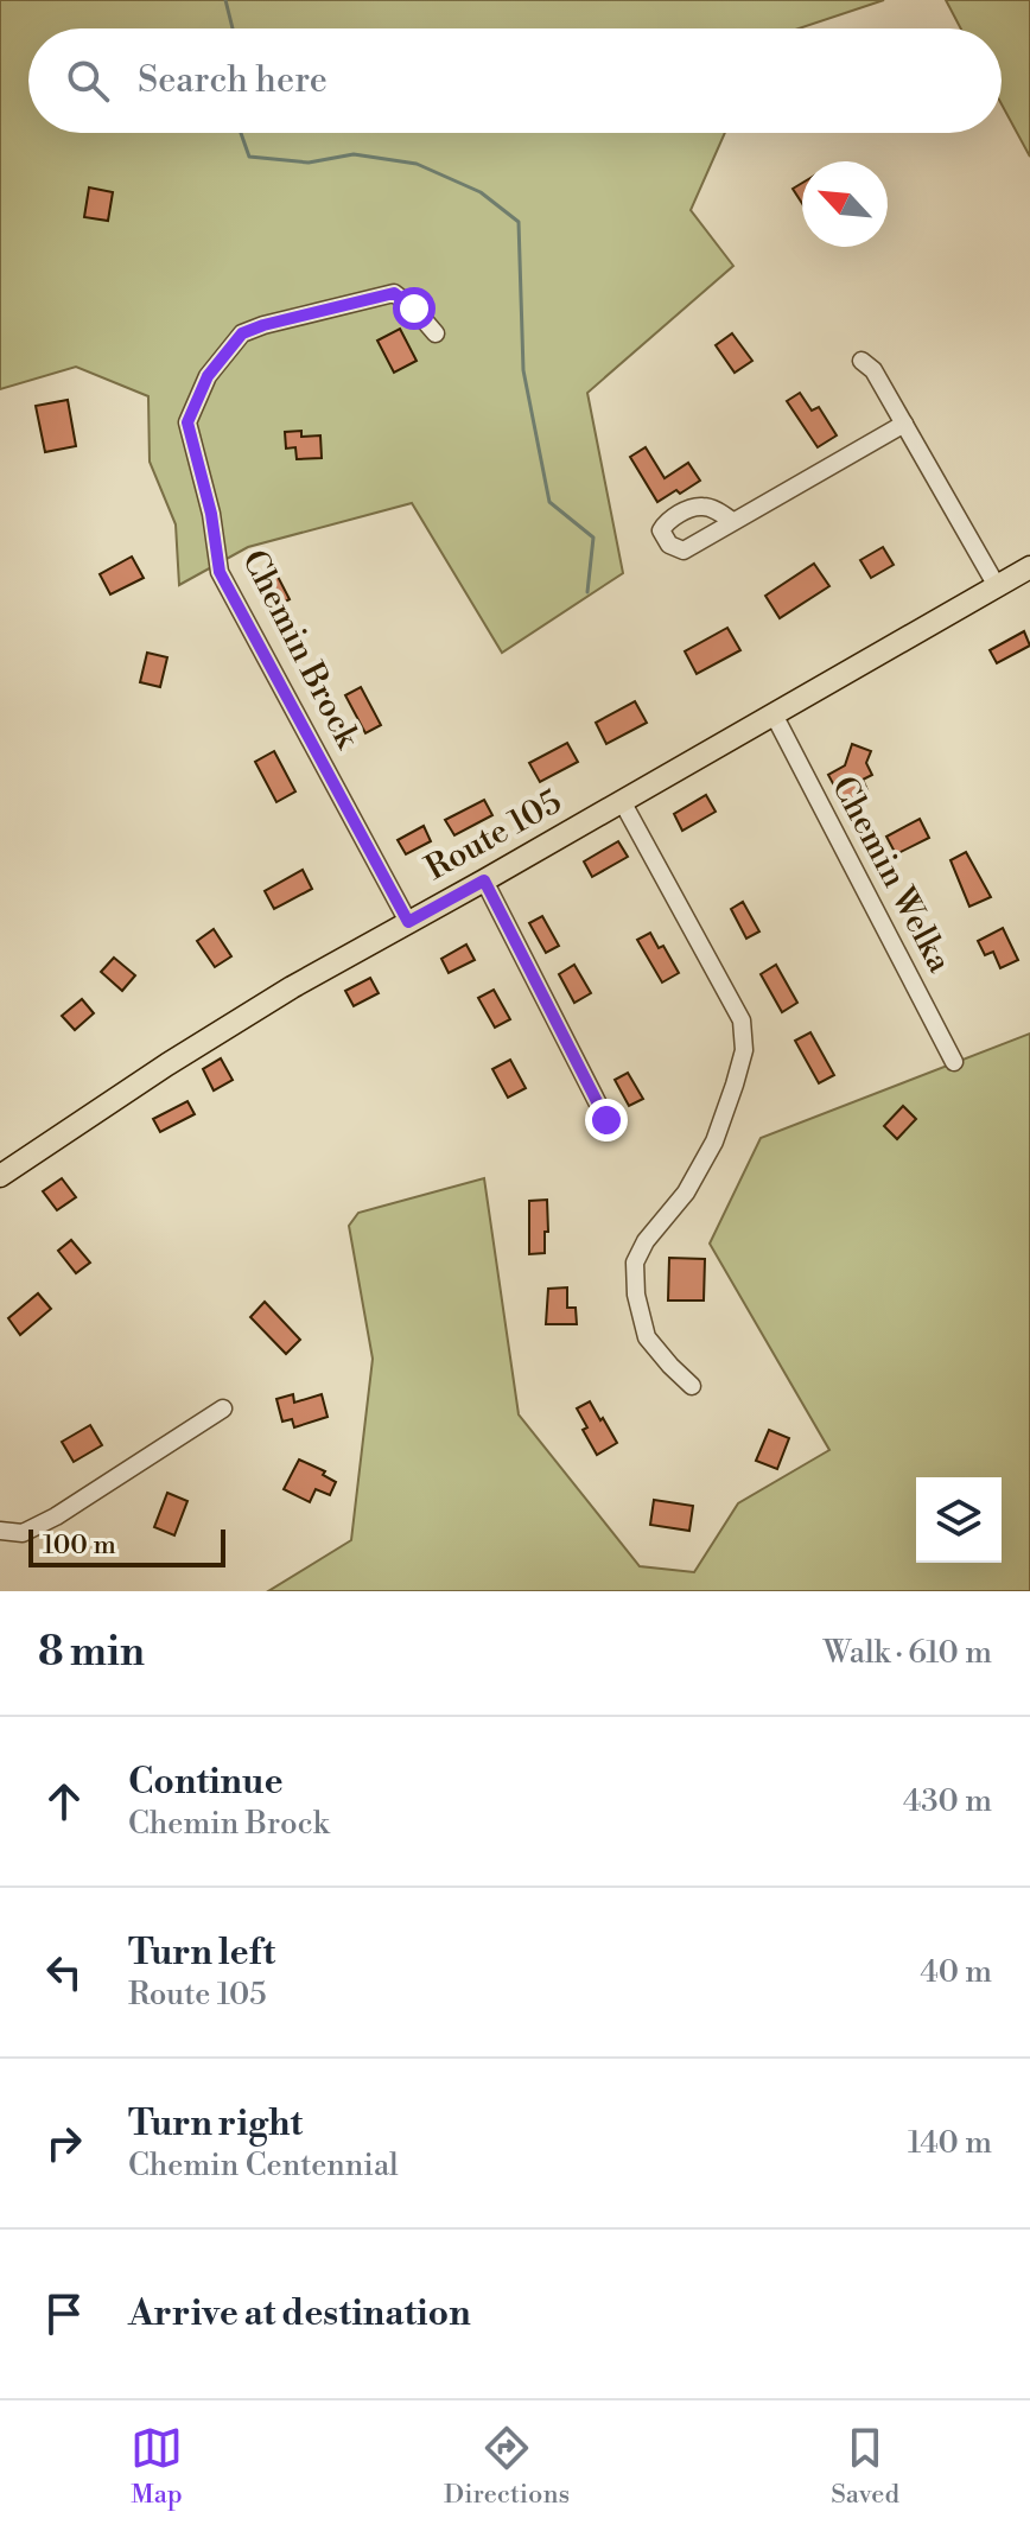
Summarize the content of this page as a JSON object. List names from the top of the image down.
{
  "streets": {
    "main road": ["Route 105"],
    "street": ["Chemin Brock", "Chemin Welka"]
  },
  "crossings": [
    ["Chemin Brock", "Route 105"],
    ["Route 105", "Chemin Welka"]
  ],
  "scale_bar": "100 m",
  "north": "top left",
  "page": {
    "search": "Search here",
    "scale": "100 m",
    "heading": ["8 min", "Walk · 610 m"],
    "list": [
      ["Continue", "Chemin Brock", "430 m"],
      ["Turn left", "Route 105", "40 m"],
      ["Turn right", "Chemin Centennial", "140 m"],
      "Arrive at destination"
    ],
    "nav": ["Map", "Directions", "Saved"]
  }
}
